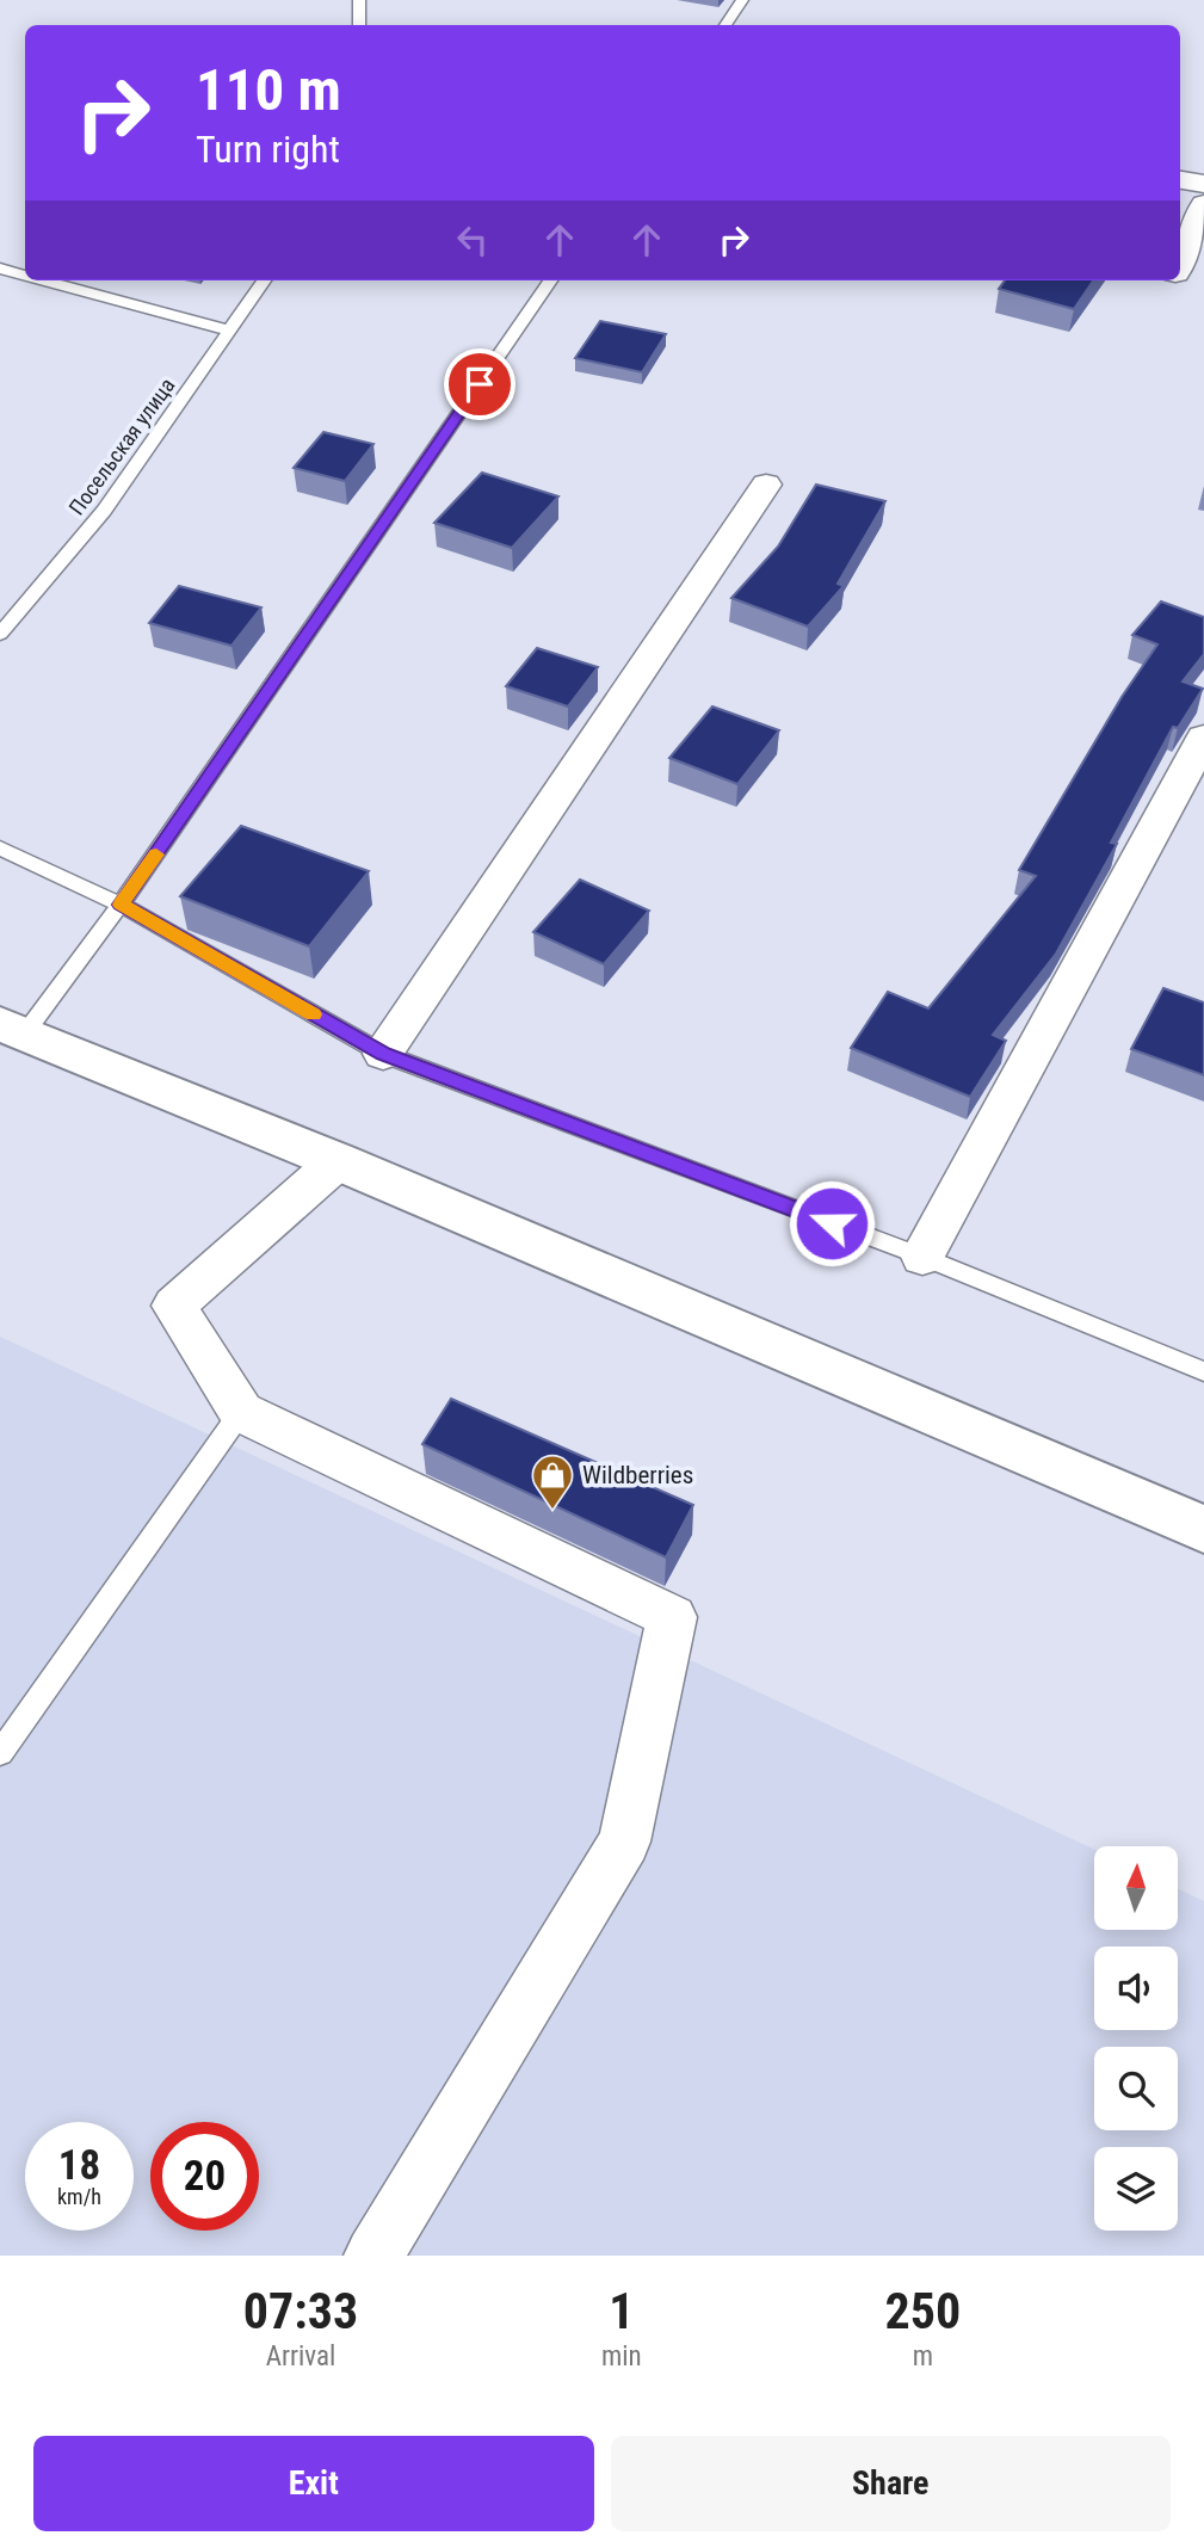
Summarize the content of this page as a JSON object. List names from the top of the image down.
{
  "streets": {
    "lane": ["Посельская улица"]
  },
  "places": {
    "shop": ["Wildberries"]
  },
  "north": "top",
  "page": {
    "turn": ["110 m", "Turn right"],
    "speed": "18 km/h",
    "limit": "20",
    "eta": [
      "07:33",
      "Arrival",
      "1",
      "min",
      "250",
      "m"
    ],
    "buttons": ["Exit", "Share"]
  }
}
